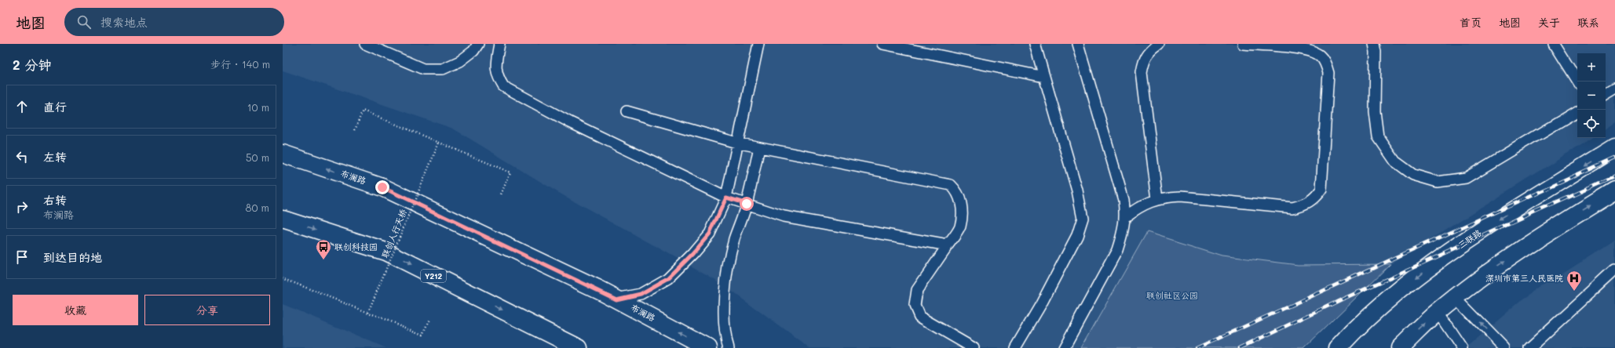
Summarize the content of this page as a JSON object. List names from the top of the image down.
{
  "streets": {
    "main road": ["布澜路", "三联路", "Y212"],
    "path": ["联创人行天桥"]
  },
  "parks": ["联创社区公园"],
  "places": {
    "bus stop": ["联创科技园"],
    "hospital": ["深圳市第三人民医院"]
  },
  "page": {
    "header": "地图",
    "search": "搜索地点",
    "nav": [
      "首页",
      "地图",
      "关于",
      "联系"
    ],
    "heading": ["2 分钟", "步行 · 140 m"],
    "map_buttons": ["+", "−"],
    "list": [
      ["直行", "10 m"],
      ["左转", "50 m"],
      ["右转", "布澜路", "80 m"],
      "到达目的地"
    ],
    "buttons": ["收藏", "分享"]
  }
}
